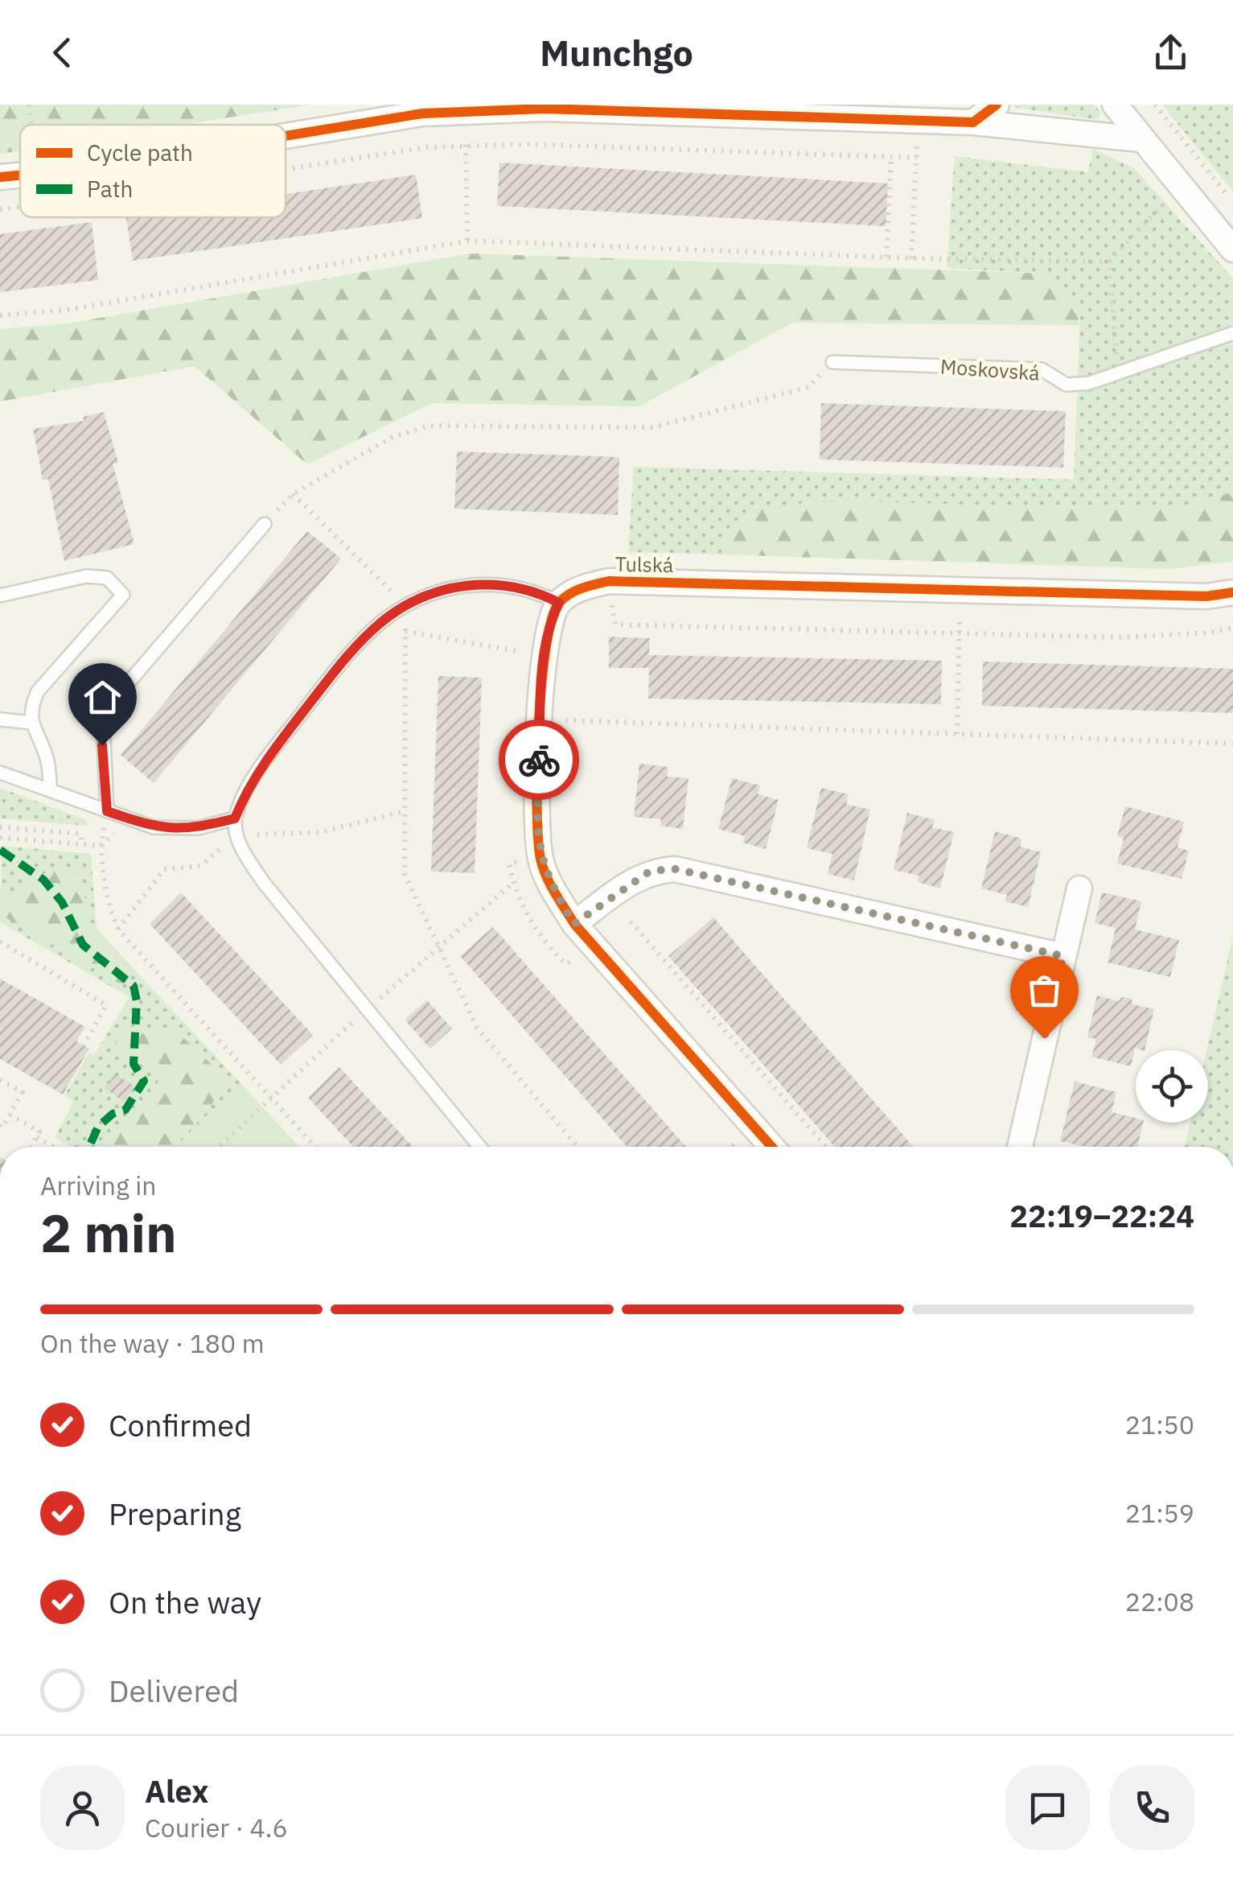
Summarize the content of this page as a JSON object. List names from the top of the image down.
{
  "streets": {
    "street": ["Tulská"],
    "lane": ["Moskovská"]
  },
  "legend": ["Cycle path", "Path"],
  "page": {
    "header": "Munchgo",
    "heading": ["2 min", "Arriving in", "22:19–22:24"],
    "panel": ["Alex", "Courier · 4.6"],
    "bar": "On the way · 180 m",
    "list": [
      ["Confirmed", "21:50"],
      ["Preparing", "21:59"],
      ["On the way", "22:08"],
      "Delivered"
    ]
  }
}
